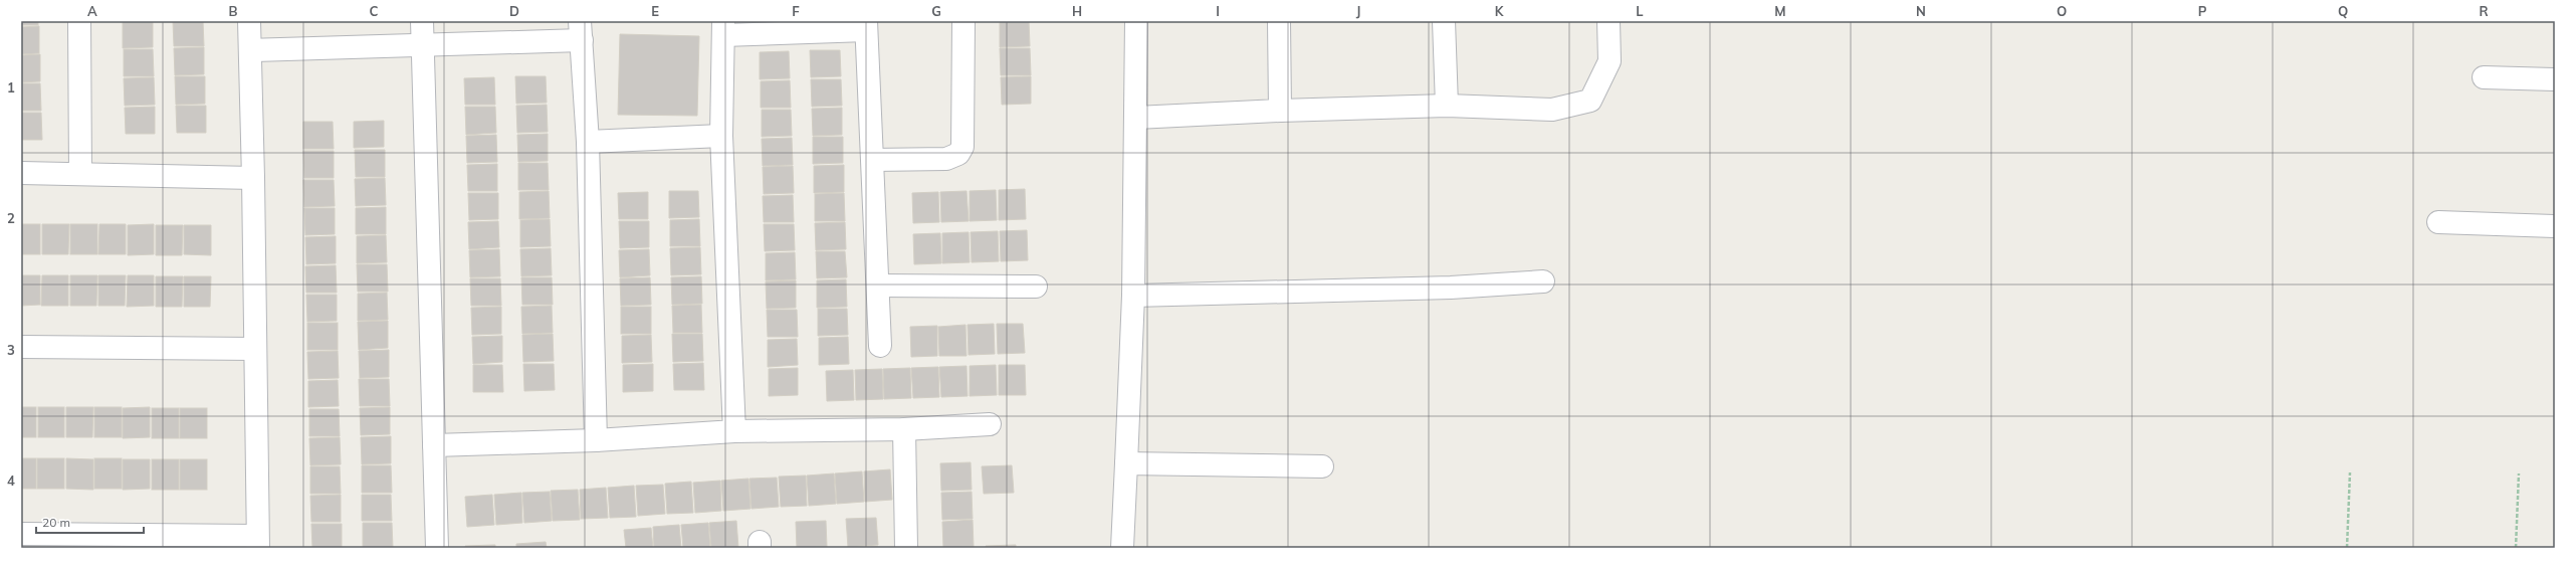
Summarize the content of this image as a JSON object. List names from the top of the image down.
{
  "scale_bar": "20 m",
  "grid": {
    "columns": [
      "A",
      "B",
      "C",
      "D",
      "E",
      "F",
      "G",
      "H",
      "I",
      "J",
      "K",
      "L",
      "M",
      "N",
      "O",
      "P",
      "Q",
      "R"
    ],
    "rows": [
      "1",
      "2",
      "3",
      "4"
    ]
  }
}
